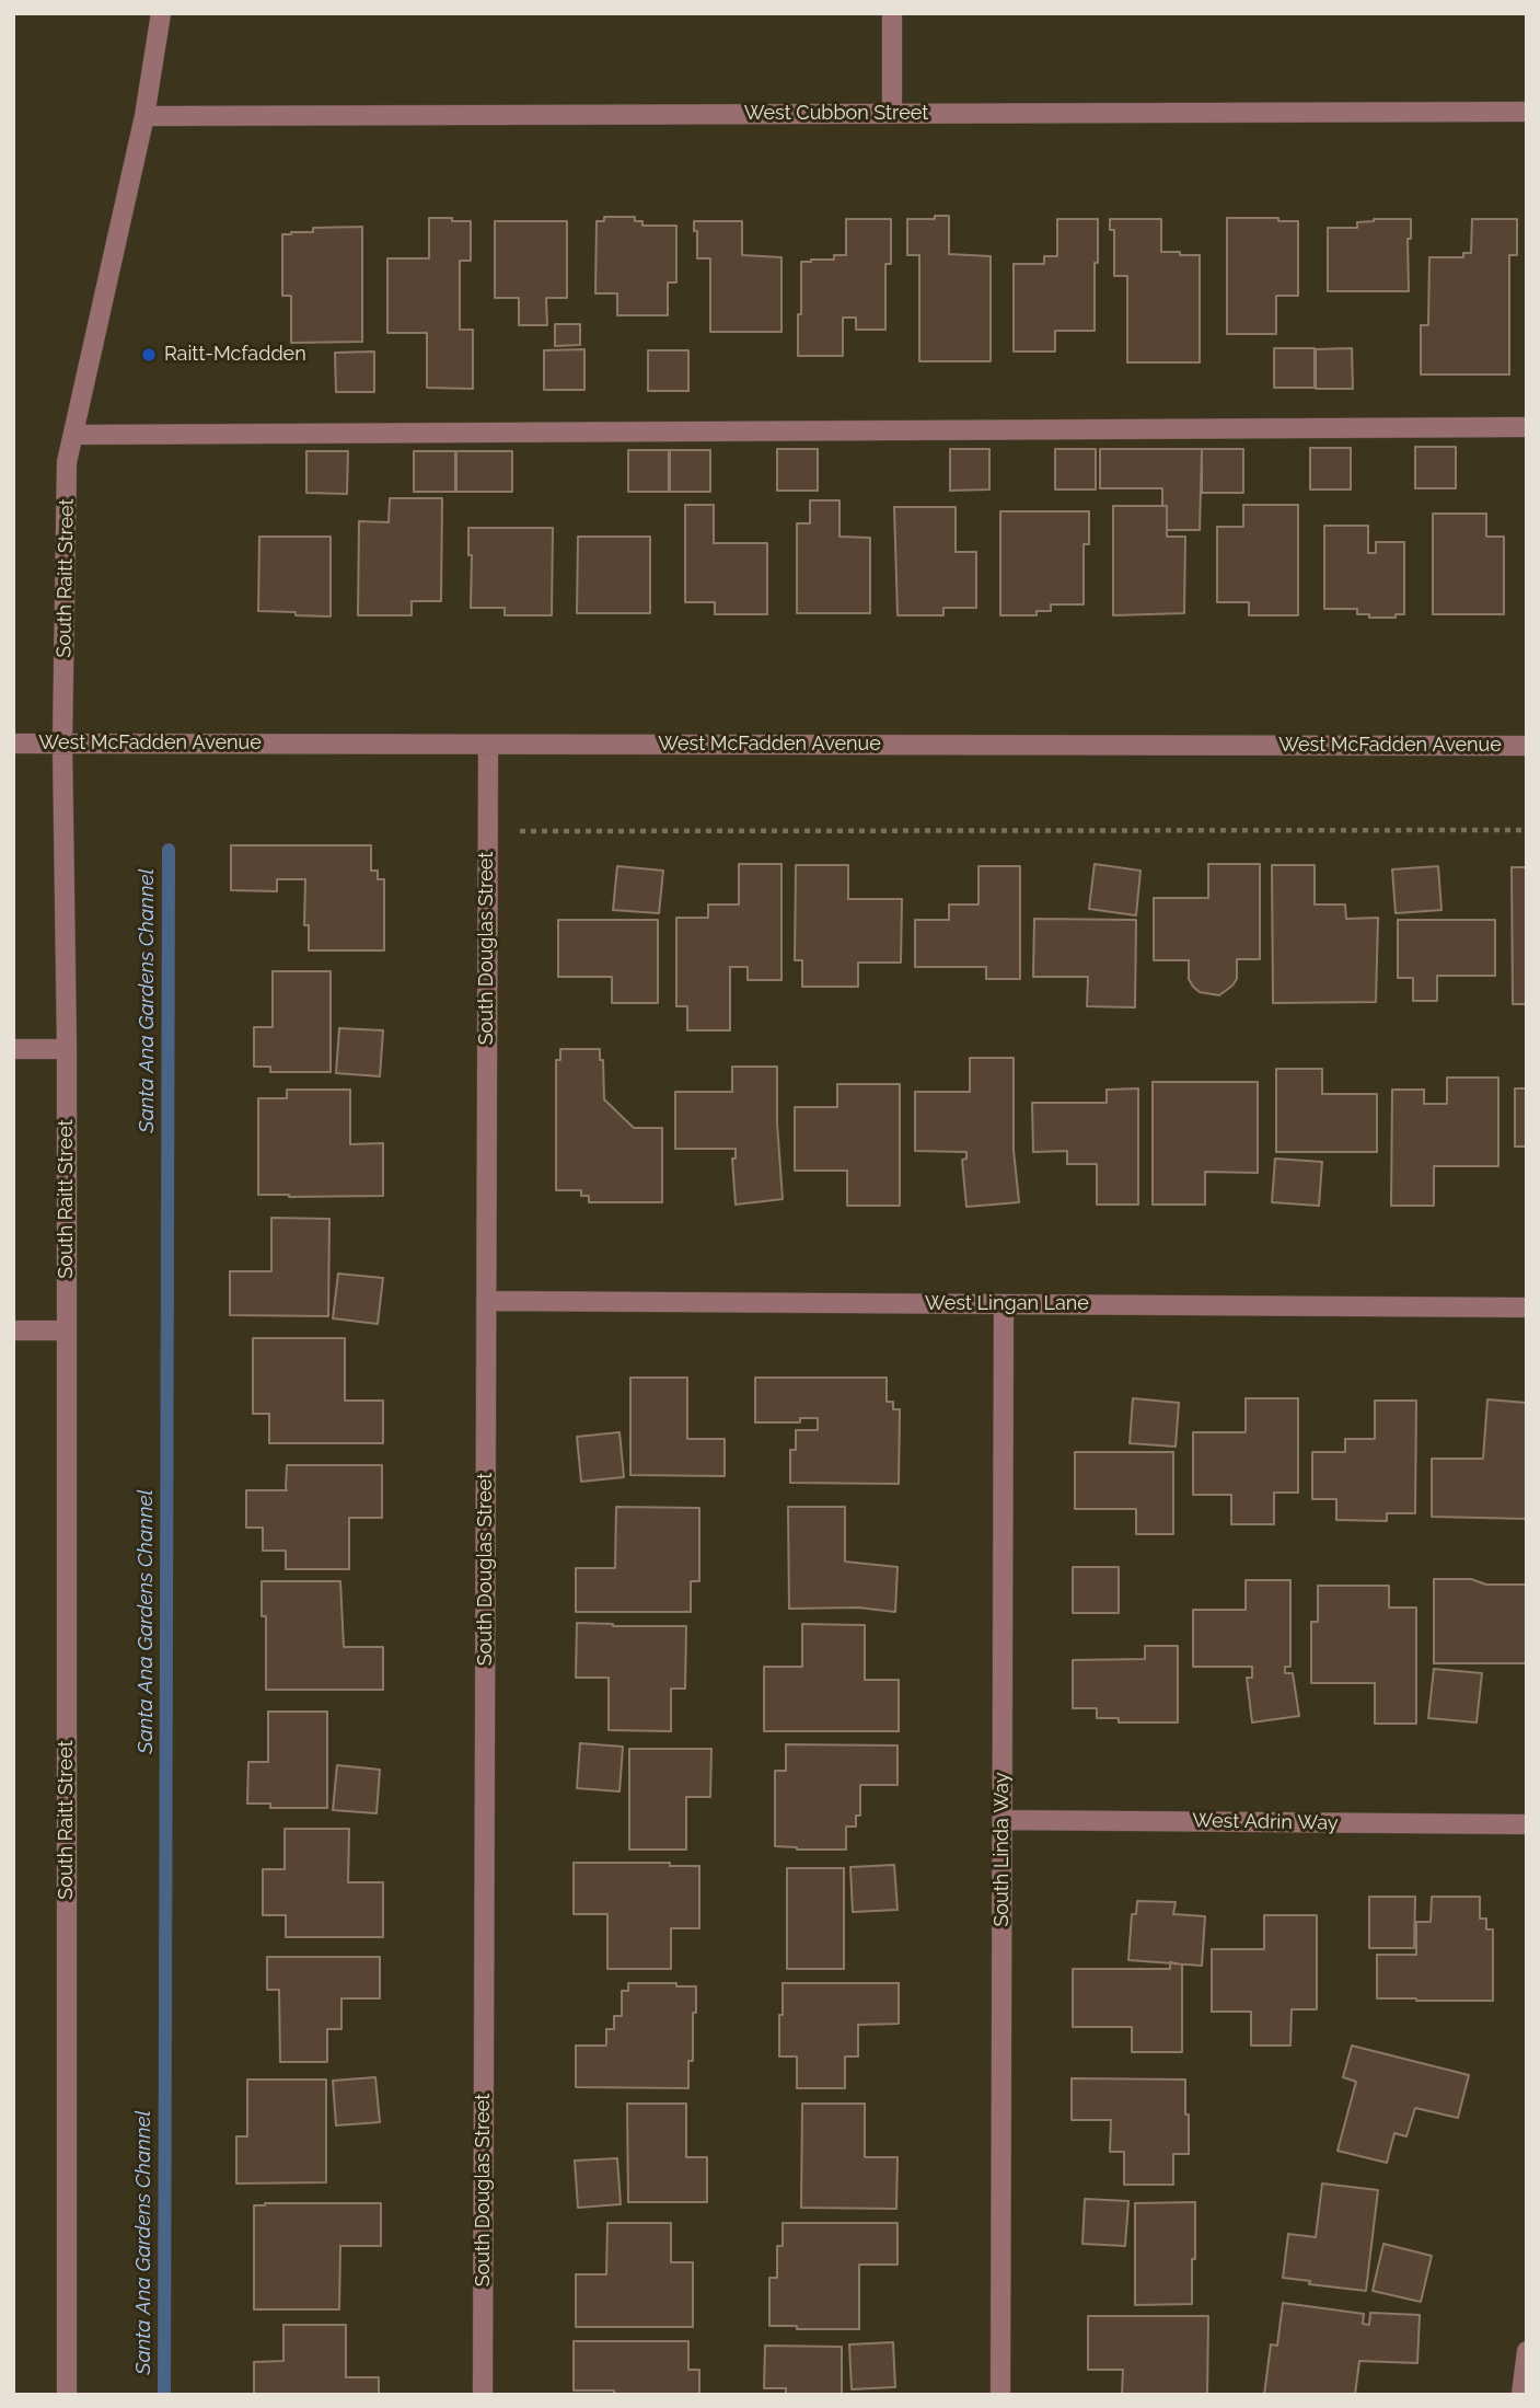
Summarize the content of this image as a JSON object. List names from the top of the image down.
{
  "streets": {
    "street": [
      "West Cubbon Street",
      "South Raitt Street",
      "West McFadden Avenue",
      "South Douglas Street",
      "West Lingan Lane",
      "West Adrin Way",
      "South Linda Way"
    ]
  },
  "crossings": [
    ["West Cubbon Street", "South Raitt Street"],
    ["South Raitt Street", "West McFadden Avenue"],
    ["West McFadden Avenue", "South Douglas Street"],
    ["South Douglas Street", "West Lingan Lane"],
    ["West Lingan Lane", "South Linda Way"],
    ["West Adrin Way", "South Linda Way"]
  ],
  "water": ["Santa Ana Gardens Channel"],
  "places": ["Raitt-Mcfadden"]
}
